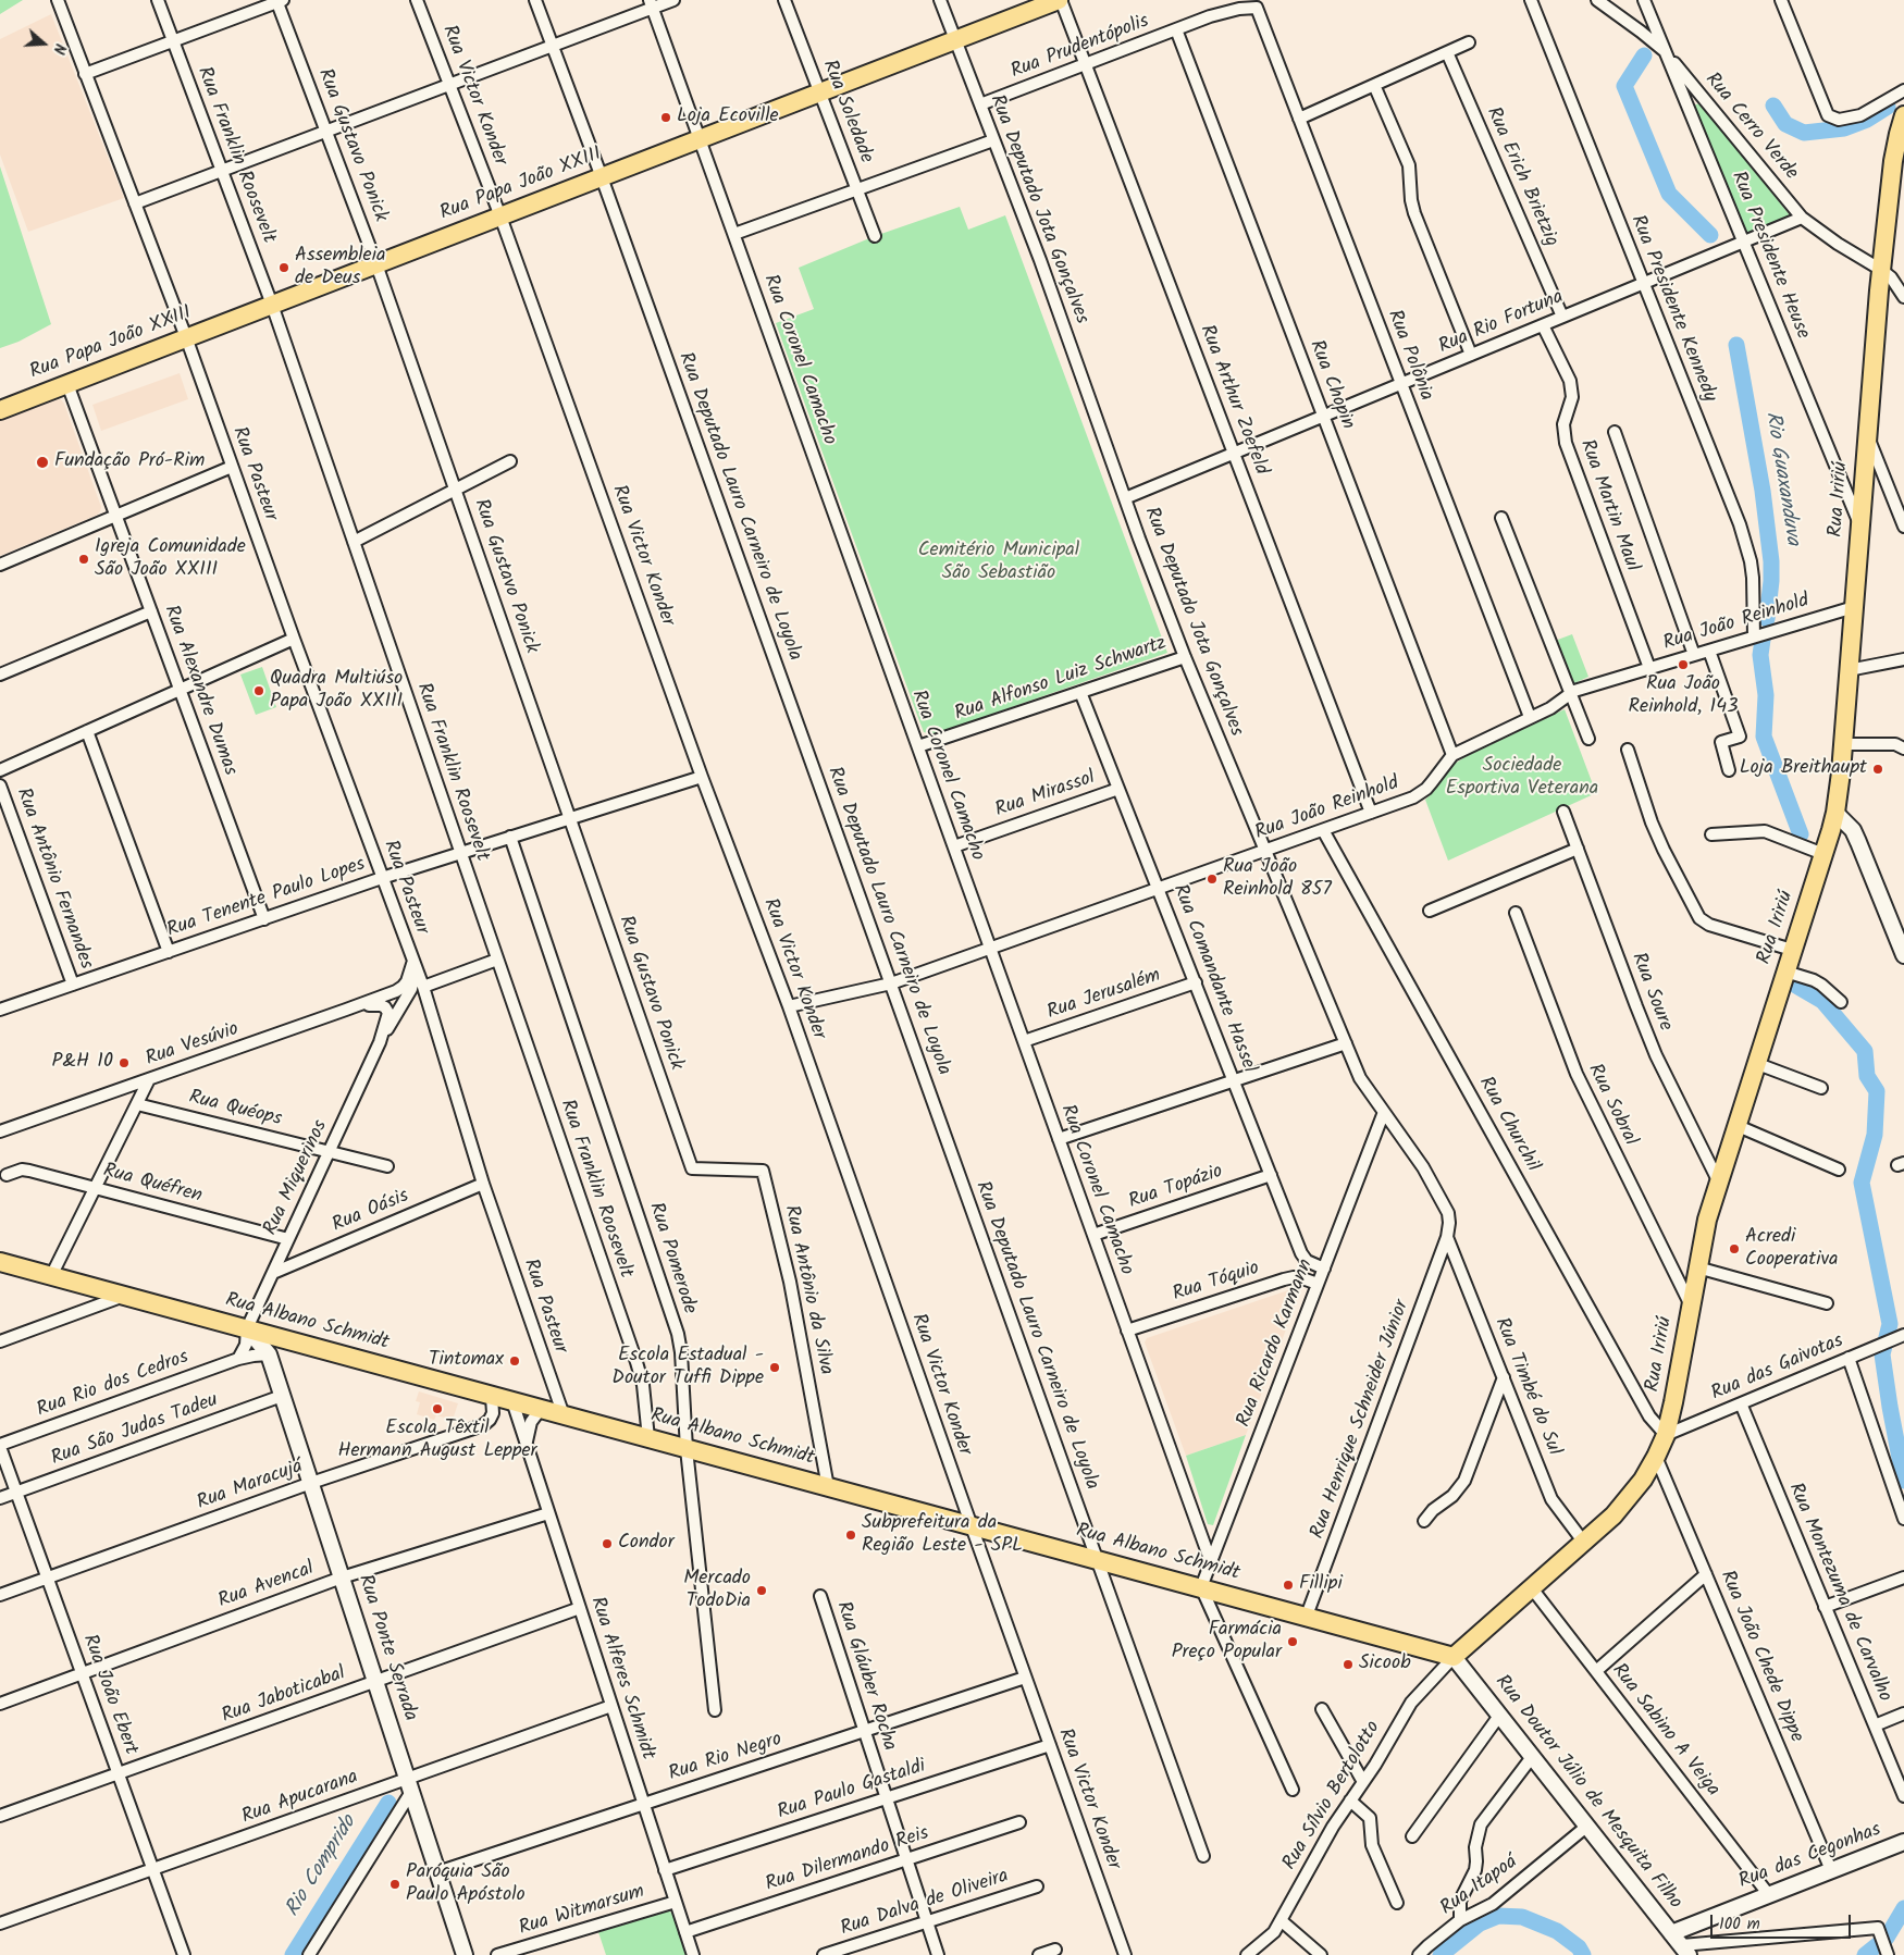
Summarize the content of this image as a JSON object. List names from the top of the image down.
{
  "streets": {
    "main road": ["Rua Papa João XXIII", "Rua Iririú", "Rua Albano Schmidt"],
    "street": [
      "Rua Prudentópolis",
      "Rua Victor Konder",
      "Rua Soledade",
      "Rua Cerro Verde",
      "Rua Gustavo Ponick",
      "Rua Franklin Roosevelt",
      "Rua Erich Brietzig",
      "Rua Deputado Jota Gonçalves",
      "Rua Presidente Heuse",
      "Rua Presidente Kennedy",
      "Rua Rio Fortuna",
      "Rua Polônia",
      "Rua Coronel Camacho",
      "Rua Chopin",
      "Rua Arthur Zoefeld",
      "Rua Pasteur",
      "Rua Martin Maul",
      "Rua Deputado Lauro Carneiro de Loyola",
      "Rua João Reinhold",
      "Rua Alfonso Luiz Schwartz",
      "Rua Alexandre Dumas",
      "Rua Mirassol",
      "Rua Antônio Fernandes",
      "Rua Tenente Paulo Lopes",
      "Rua Comandante Hassel",
      "Rua Soure",
      "Rua Jerusalém",
      "Rua Vesúvio",
      "Rua Sobral",
      "Rua Quéops",
      "Rua Churchil",
      "Rua Miquerinos",
      "Rua Quéfren",
      "Rua Topázio",
      "Rua Oásis",
      "Rua Pomerode",
      "Rua Tóquio",
      "Rua Antônio da Silva",
      "Rua Ricardo Karmann",
      "Rua das Gaivotas",
      "Rua Rio dos Cedros",
      "Rua Timbé do Sul",
      "Rua Henrique Schneider Júnior",
      "Rua São Judas Tadeu",
      "Rua Maracujá",
      "Rua Avencal",
      "Rua Montezuma de Carvalho",
      "Rua Ponte Serrada",
      "Rua João Chede Dippe",
      "Rua Gláuber Rocha",
      "Rua Alferes Schmidt",
      "Rua João Ebert",
      "Rua Jaboticabal",
      "Rua Sabino A Veiga",
      "Rua Rio Negro",
      "Rua Paulo Gastaldi",
      "Rua Doutor Júlio de Mesquita Filho",
      "Rua Sílvio Bertolotto",
      "Rua Apucarana",
      "Rua das Cegonhas",
      "Rua Dilermando Reis",
      "Rua Itapoá",
      "Rua Dalva de Oliveira",
      "Rua Witmarsum"
    ]
  },
  "crossings": [
    ["Rua Prudentópolis", "Rua Deputado Jota Gonçalves"],
    ["Rua Prudentópolis", "Rua Polônia"],
    ["Rua Prudentópolis", "Rua Chopin"],
    ["Rua Prudentópolis", "Rua Arthur Zoefeld"],
    ["Rua Victor Konder", "Rua Papa João XXIII"],
    ["Rua Victor Konder", "Rua João Reinhold"],
    ["Rua Victor Konder", "Rua Tenente Paulo Lopes"],
    ["Rua Victor Konder", "Rua Albano Schmidt"],
    ["Rua Victor Konder", "Rua Rio Negro"],
    ["Rua Victor Konder", "Rua Paulo Gastaldi"],
    ["Rua Soledade", "Rua Papa João XXIII"],
    ["Rua Cerro Verde", "Rua Presidente Heuse"],
    ["Rua Cerro Verde", "Rua Rio Fortuna"],
    ["Rua Cerro Verde", "Rua Iririú"],
    ["Rua Gustavo Ponick", "Rua Papa João XXIII"],
    ["Rua Gustavo Ponick", "Rua Tenente Paulo Lopes"],
    ["Rua Gustavo Ponick", "Rua Antônio da Silva"],
    ["Rua Franklin Roosevelt", "Rua Papa João XXIII"],
    ["Rua Franklin Roosevelt", "Rua Tenente Paulo Lopes"],
    ["Rua Franklin Roosevelt", "Rua Albano Schmidt"],
    ["Rua Erich Brietzig", "Rua Rio Fortuna"],
    ["Rua Papa João XXIII", "Rua Deputado Jota Gonçalves"],
    ["Rua Papa João XXIII", "Rua Coronel Camacho"],
    ["Rua Papa João XXIII", "Rua Arthur Zoefeld"],
    ["Rua Papa João XXIII", "Rua Pasteur"],
    ["Rua Papa João XXIII", "Rua Deputado Lauro Carneiro de Loyola"],
    ["Rua Papa João XXIII", "Rua Alexandre Dumas"],
    ["Rua Deputado Jota Gonçalves", "Rua Rio Fortuna"],
    ["Rua Deputado Jota Gonçalves", "Rua João Reinhold"],
    ["Rua Deputado Jota Gonçalves", "Rua Alfonso Luiz Schwartz"],
    ["Rua Deputado Jota Gonçalves", "Rua Ricardo Karmann"],
    ["Rua Deputado Jota Gonçalves", "Rua Timbé do Sul"],
    ["Rua Deputado Jota Gonçalves", "Rua Henrique Schneider Júnior"],
    ["Rua Presidente Heuse", "Rua Rio Fortuna"],
    ["Rua Presidente Heuse", "Rua Iririú"],
    ["Rua Presidente Kennedy", "Rua Rio Fortuna"],
    ["Rua Presidente Kennedy", "Rua João Reinhold"],
    ["Rua Rio Fortuna", "Rua Polônia"],
    ["Rua Rio Fortuna", "Rua Chopin"],
    ["Rua Rio Fortuna", "Rua Arthur Zoefeld"],
    ["Rua Rio Fortuna", "Rua Martin Maul"],
    ["Rua Polônia", "Rua João Reinhold"],
    ["Rua Coronel Camacho", "Rua João Reinhold"],
    ["Rua Coronel Camacho", "Rua Alfonso Luiz Schwartz"],
    ["Rua Coronel Camacho", "Rua Mirassol"],
    ["Rua Coronel Camacho", "Rua Jerusalém"],
    ["Rua Coronel Camacho", "Rua Topázio"],
    ["Rua Coronel Camacho", "Rua Tóquio"],
    ["Rua Coronel Camacho", "Rua Ricardo Karmann"],
    ["Rua Chopin", "Rua João Reinhold"],
    ["Rua Arthur Zoefeld", "Rua João Reinhold"],
    ["Rua Pasteur", "Rua Tenente Paulo Lopes"],
    ["Rua Pasteur", "Rua Vesúvio"],
    ["Rua Pasteur", "Rua Miquerinos"],
    ["Rua Pasteur", "Rua Oásis"],
    ["Rua Pasteur", "Rua Albano Schmidt"],
    ["Rua Iririú", "Rua João Reinhold"],
    ["Rua Iririú", "Rua Soure"],
    ["Rua Iririú", "Rua Sobral"],
    ["Rua Iririú", "Rua Churchil"],
    ["Rua Iririú", "Rua Albano Schmidt"],
    ["Rua Iririú", "Rua das Gaivotas"],
    ["Rua Iririú", "Rua Timbé do Sul"],
    ["Rua Iririú", "Rua João Chede Dippe"],
    ["Rua Iririú", "Rua Sabino A Veiga"],
    ["Rua Iririú", "Rua Doutor Júlio de Mesquita Filho"],
    ["Rua Iririú", "Rua Sílvio Bertolotto"],
    ["Rua Martin Maul", "Rua João Reinhold"],
    ["Rua Deputado Lauro Carneiro de Loyola", "Rua João Reinhold"],
    ["Rua Deputado Lauro Carneiro de Loyola", "Rua Albano Schmidt"],
    ["Rua João Reinhold", "Rua Comandante Hassel"],
    ["Rua João Reinhold", "Rua Churchil"],
    ["Rua Alfonso Luiz Schwartz", "Rua Comandante Hassel"],
    ["Rua Alexandre Dumas", "Rua Tenente Paulo Lopes"],
    ["Rua Mirassol", "Rua Comandante Hassel"],
    ["Rua Antônio Fernandes", "Rua Tenente Paulo Lopes"],
    ["Rua Tenente Paulo Lopes", "Rua Pomerode"],
    ["Rua Comandante Hassel", "Rua Jerusalém"],
    ["Rua Comandante Hassel", "Rua Topázio"],
    ["Rua Comandante Hassel", "Rua Ricardo Karmann"],
    ["Rua Vesúvio", "Rua Miquerinos"],
    ["Rua Quéops", "Rua Miquerinos"],
    ["Rua Churchil", "Rua das Gaivotas"],
    ["Rua Miquerinos", "Rua Quéfren"],
    ["Rua Miquerinos", "Rua Oásis"],
    ["Rua Miquerinos", "Rua Albano Schmidt"],
    ["Rua Miquerinos", "Rua Ponte Serrada"],
    ["Rua Pomerode", "Rua Albano Schmidt"],
    ["Rua Tóquio", "Rua Ricardo Karmann"],
    ["Rua Antônio da Silva", "Rua Albano Schmidt"],
    ["Rua Albano Schmidt", "Rua Ricardo Karmann"],
    ["Rua Albano Schmidt", "Rua Henrique Schneider Júnior"],
    ["Rua Albano Schmidt", "Rua Maracujá"],
    ["Rua Albano Schmidt", "Rua Ponte Serrada"],
    ["Rua Albano Schmidt", "Rua Alferes Schmidt"],
    ["Rua Albano Schmidt", "Rua Doutor Júlio de Mesquita Filho"],
    ["Rua Albano Schmidt", "Rua Sílvio Bertolotto"],
    ["Rua das Gaivotas", "Rua Montezuma de Carvalho"],
    ["Rua Rio dos Cedros", "Rua Ponte Serrada"],
    ["Rua Rio dos Cedros", "Rua João Ebert"],
    ["Rua Timbé do Sul", "Rua Henrique Schneider Júnior"],
    ["Rua São Judas Tadeu", "Rua Ponte Serrada"],
    ["Rua São Judas Tadeu", "Rua João Ebert"],
    ["Rua Maracujá", "Rua Ponte Serrada"],
    ["Rua Maracujá", "Rua João Ebert"],
    ["Rua Avencal", "Rua Ponte Serrada"],
    ["Rua Avencal", "Rua Alferes Schmidt"],
    ["Rua Avencal", "Rua João Ebert"],
    ["Rua Ponte Serrada", "Rua Jaboticabal"],
    ["Rua Ponte Serrada", "Rua Rio Negro"],
    ["Rua Ponte Serrada", "Rua Apucarana"],
    ["Rua João Chede Dippe", "Rua das Cegonhas"],
    ["Rua Gláuber Rocha", "Rua Rio Negro"],
    ["Rua Gláuber Rocha", "Rua Paulo Gastaldi"],
    ["Rua Gláuber Rocha", "Rua Dilermando Reis"],
    ["Rua Gláuber Rocha", "Rua Dalva de Oliveira"],
    ["Rua Alferes Schmidt", "Rua Jaboticabal"],
    ["Rua Alferes Schmidt", "Rua Rio Negro"],
    ["Rua Alferes Schmidt", "Rua Paulo Gastaldi"],
    ["Rua Alferes Schmidt", "Rua Apucarana"],
    ["Rua Alferes Schmidt", "Rua Dilermando Reis"],
    ["Rua Alferes Schmidt", "Rua Witmarsum"],
    ["Rua João Ebert", "Rua Jaboticabal"],
    ["Rua João Ebert", "Rua Apucarana"],
    ["Rua Sabino A Veiga", "Rua das Cegonhas"],
    ["Rua Doutor Júlio de Mesquita Filho", "Rua Sílvio Bertolotto"],
    ["Rua Doutor Júlio de Mesquita Filho", "Rua das Cegonhas"],
    ["Rua Doutor Júlio de Mesquita Filho", "Rua Itapoá"]
  ],
  "water": ["Rio Guaxanduva", "Rio Comprido"],
  "parks": ["Cemitério Municipal São Sebastião", "Sociedade Esportiva Veterana"],
  "places": [
    "Loja Ecoville",
    "Assembleia de Deus",
    "Fundação Pró-Rim",
    "Igreja Comunidade São João XXIII",
    "Rua João Reinhold, 143",
    "Quadra Multiúso Papa João XXIII",
    "Loja Breithaupt",
    "Rua João Reinhold 857",
    "P&H 10",
    "Acredi Cooperativa",
    "Tintomax",
    "Escola Estadual - Doutor Tuffi Dippe",
    "Escola Têxtil Hermann August Lepper",
    "Subprefeitura da Região Leste - SPL",
    "Condor",
    "Fillipi",
    "Mercado TodoDia",
    "Farmácia Preço Popular",
    "Sicoob",
    "Paróquia São Paulo Apóstolo"
  ],
  "scale_bar": "100 m",
  "north": "right"
}
